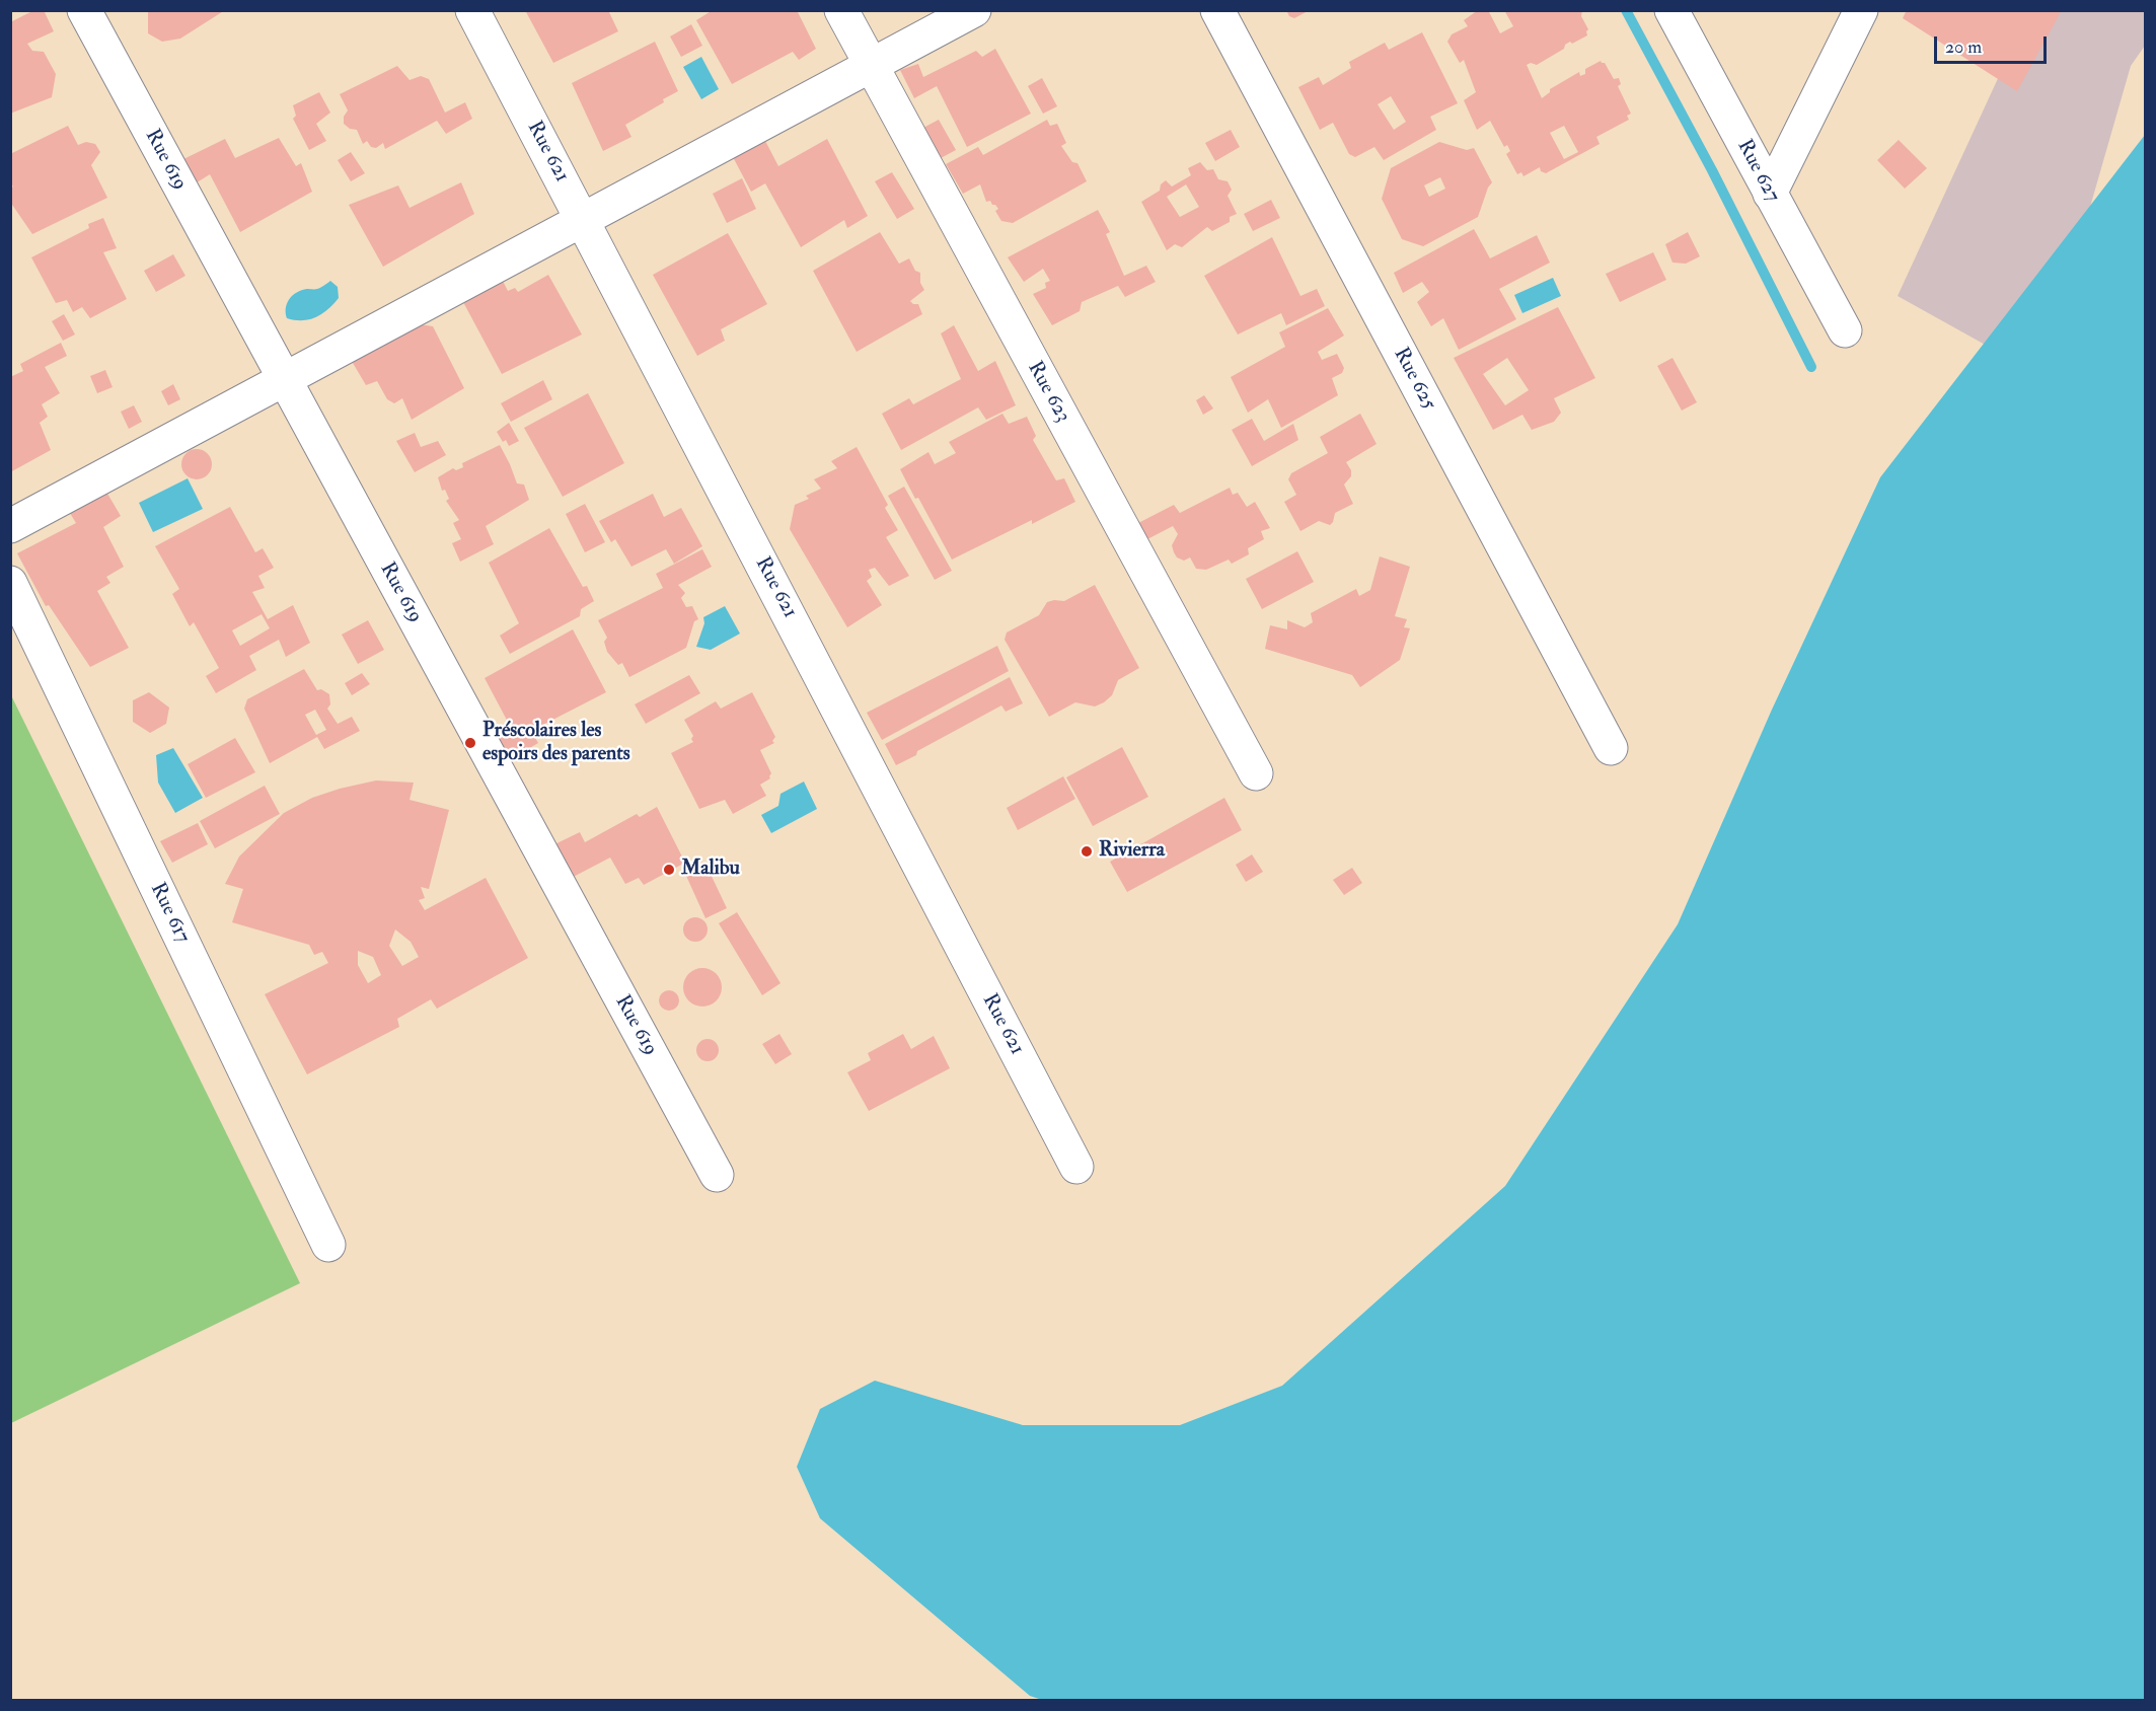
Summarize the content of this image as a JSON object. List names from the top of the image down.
{
  "streets": {
    "street": [
      "Rue 621",
      "Rue 619",
      "Rue 627",
      "Rue 625",
      "Rue 623",
      "Rue 617"
    ]
  },
  "places": ["Préscolaires les espoirs des parents", "Rivierra", "Malibu"],
  "scale_bar": "20 m"
}
